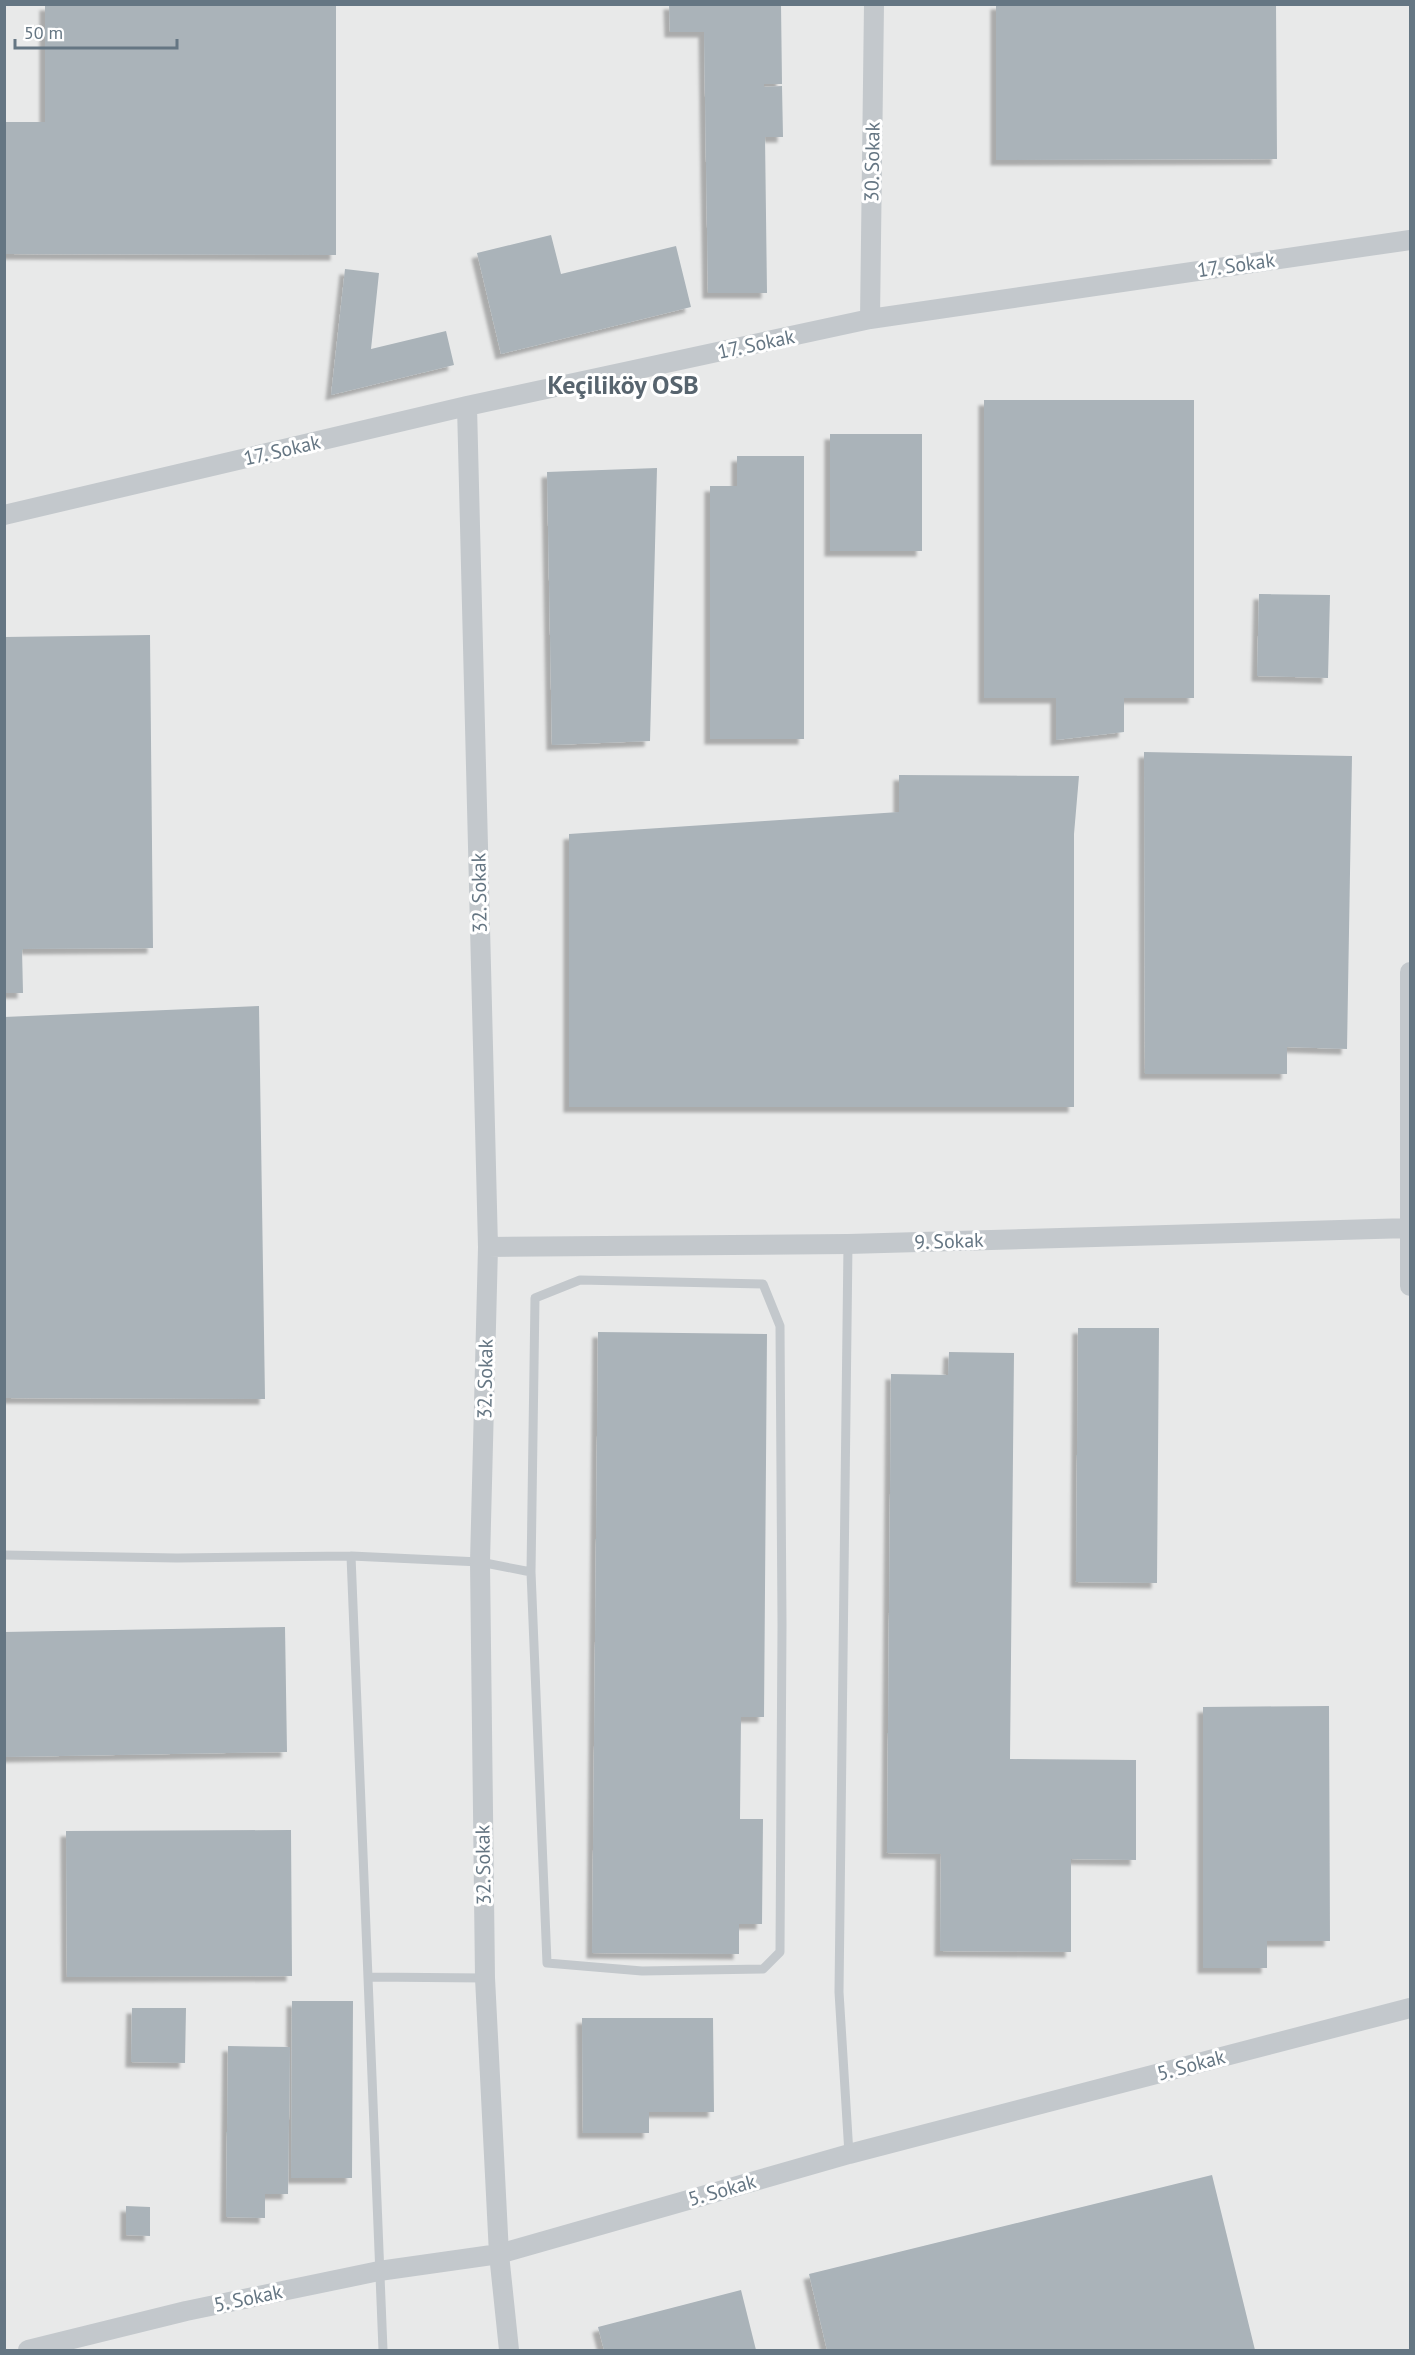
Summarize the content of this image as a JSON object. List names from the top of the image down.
{
  "streets": {
    "street": [
      "30. Sokak",
      "17. Sokak",
      "32. Sokak",
      "9. Sokak",
      "5. Sokak"
    ]
  },
  "crossings": [
    ["30. Sokak", "17. Sokak"],
    ["17. Sokak", "32. Sokak"],
    ["32. Sokak", "9. Sokak"],
    ["32. Sokak", "5. Sokak"]
  ],
  "districts": ["Keçiliköy OSB"],
  "scale_bar": "50 m"
}
